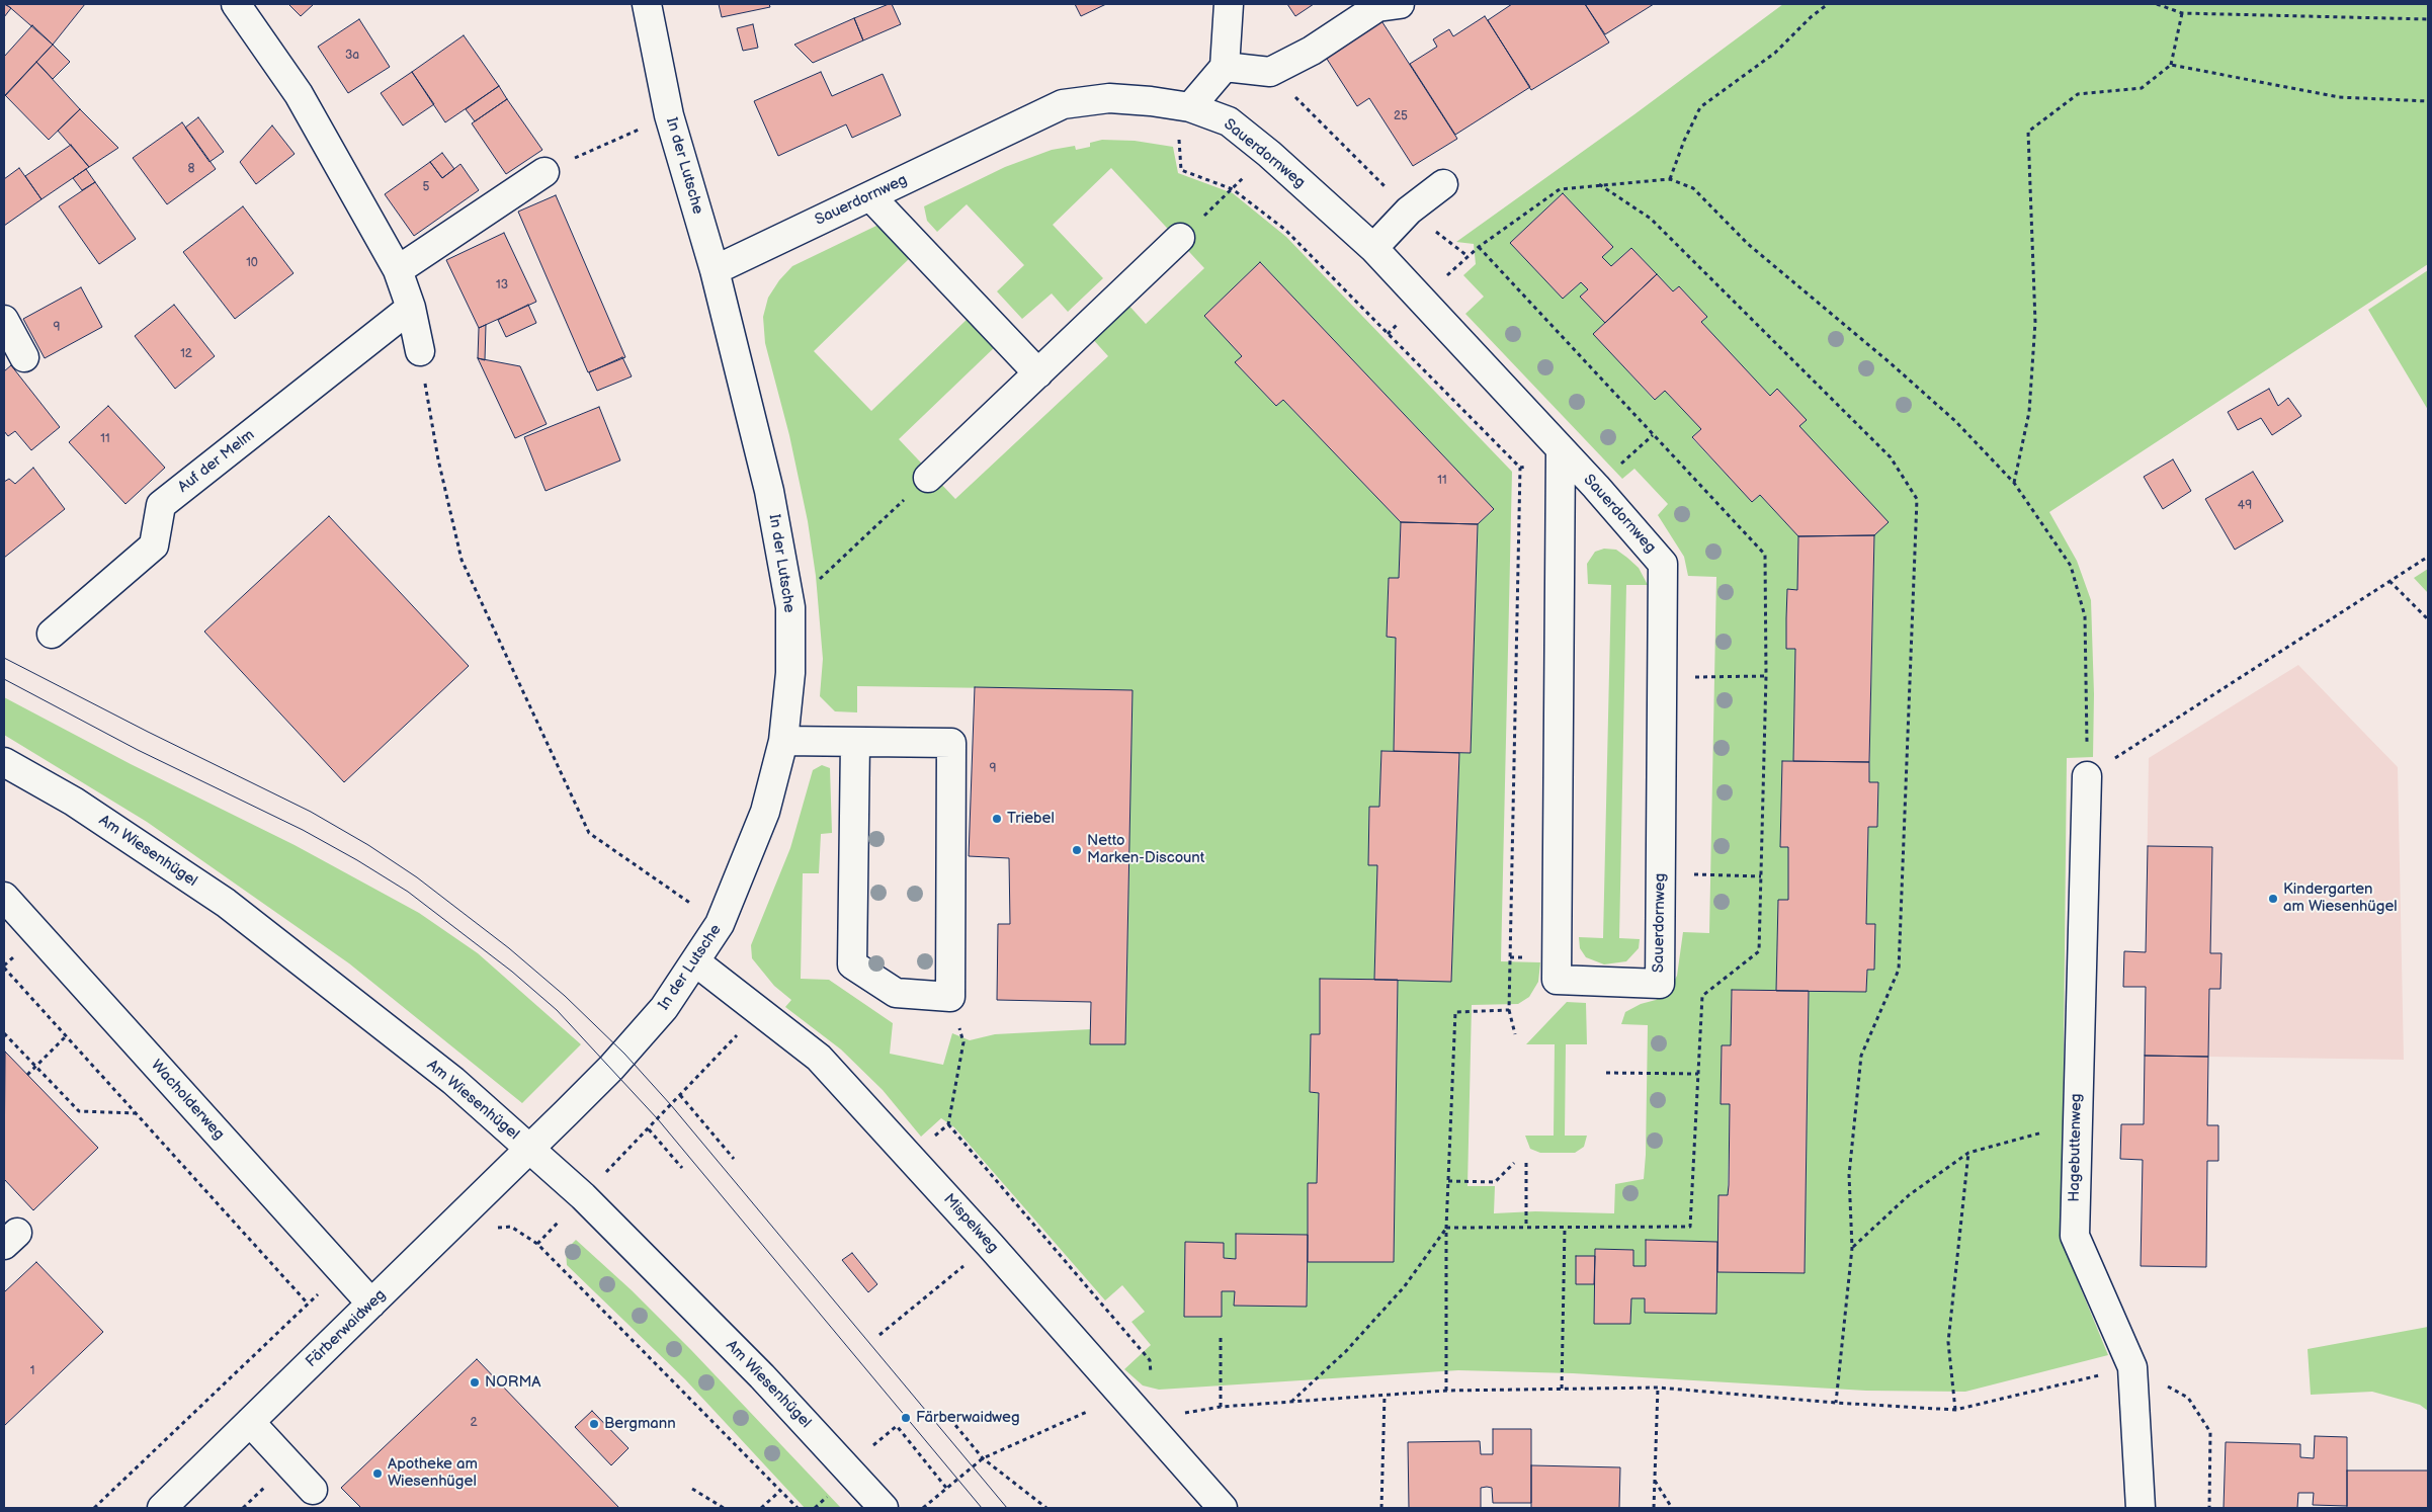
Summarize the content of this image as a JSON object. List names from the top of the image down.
{
  "streets": {
    "street": [
      "Sauerdornweg",
      "In der Lutsche",
      "Auf der Melm",
      "Am Wiesenhügel",
      "Wacholderweg",
      "Hagebuttenweg",
      "Mispelweg",
      "Färberwaidweg"
    ]
  },
  "crossings": [
    ["Sauerdornweg", "In der Lutsche"],
    ["In der Lutsche", "Am Wiesenhügel"],
    ["In der Lutsche", "Mispelweg"],
    ["In der Lutsche", "Färberwaidweg"],
    ["Am Wiesenhügel", "Färberwaidweg"],
    ["Wacholderweg", "Färberwaidweg"]
  ],
  "places": [
    "Triebel",
    "Netto Marken-Discount",
    "Kindergarten am Wiesenhügel",
    "NORMA",
    "Färberwaidweg",
    "Bergmann",
    "Apotheke am Wiesenhügel"
  ],
  "house_numbers": [
    "3a",
    "25",
    "8",
    "5",
    "10",
    "13",
    "9",
    "12",
    "11",
    "11",
    "49",
    "9",
    "1",
    "2"
  ]
}
